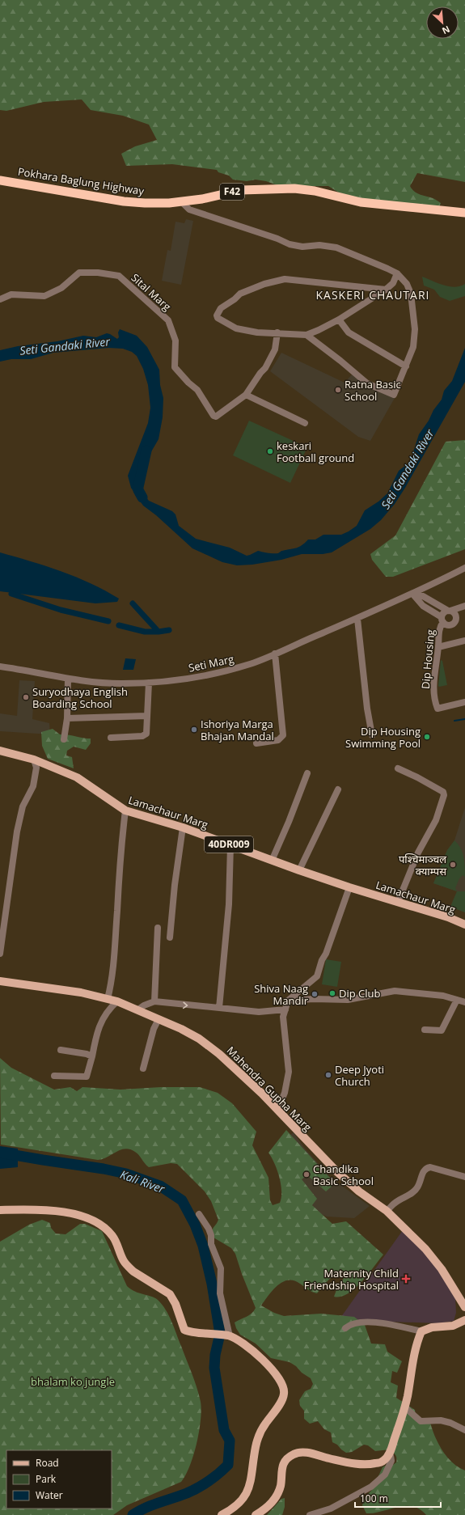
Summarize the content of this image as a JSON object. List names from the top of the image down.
{
  "streets": {
    "highway": ["Pokhara Baglung Highway", "F42"],
    "main road": ["Lamachaur Marg", "40DR009", "Mahendra Gupha Marg"],
    "street": ["Sital Marg", "Dip Housing", "Seti Marg"]
  },
  "districts": ["KASKERI CHAUTARI"],
  "water": ["Seti Gandaki River", "Kali River"],
  "parks": ["bhalam ko jungle"],
  "places": {
    "other": [
      "Ratna Basic School",
      "keskari Football ground",
      "Suryodhaya English Boarding School",
      "Ishoriya Marga Bhajan Mandal",
      "Dip Housing Swimming Pool",
      "पश्‍चिमाञ्‍चल क्याम्पस",
      "Dip Club",
      "Shiva Naag Mandir",
      "Deep Jyoti Church",
      "Chandika Basic School"
    ],
    "health": ["Maternity Child Friendship Hospital"]
  },
  "legend": ["Road", "Park", "Water"],
  "scale_bar": "100 m",
  "north": "bottom right"
}
